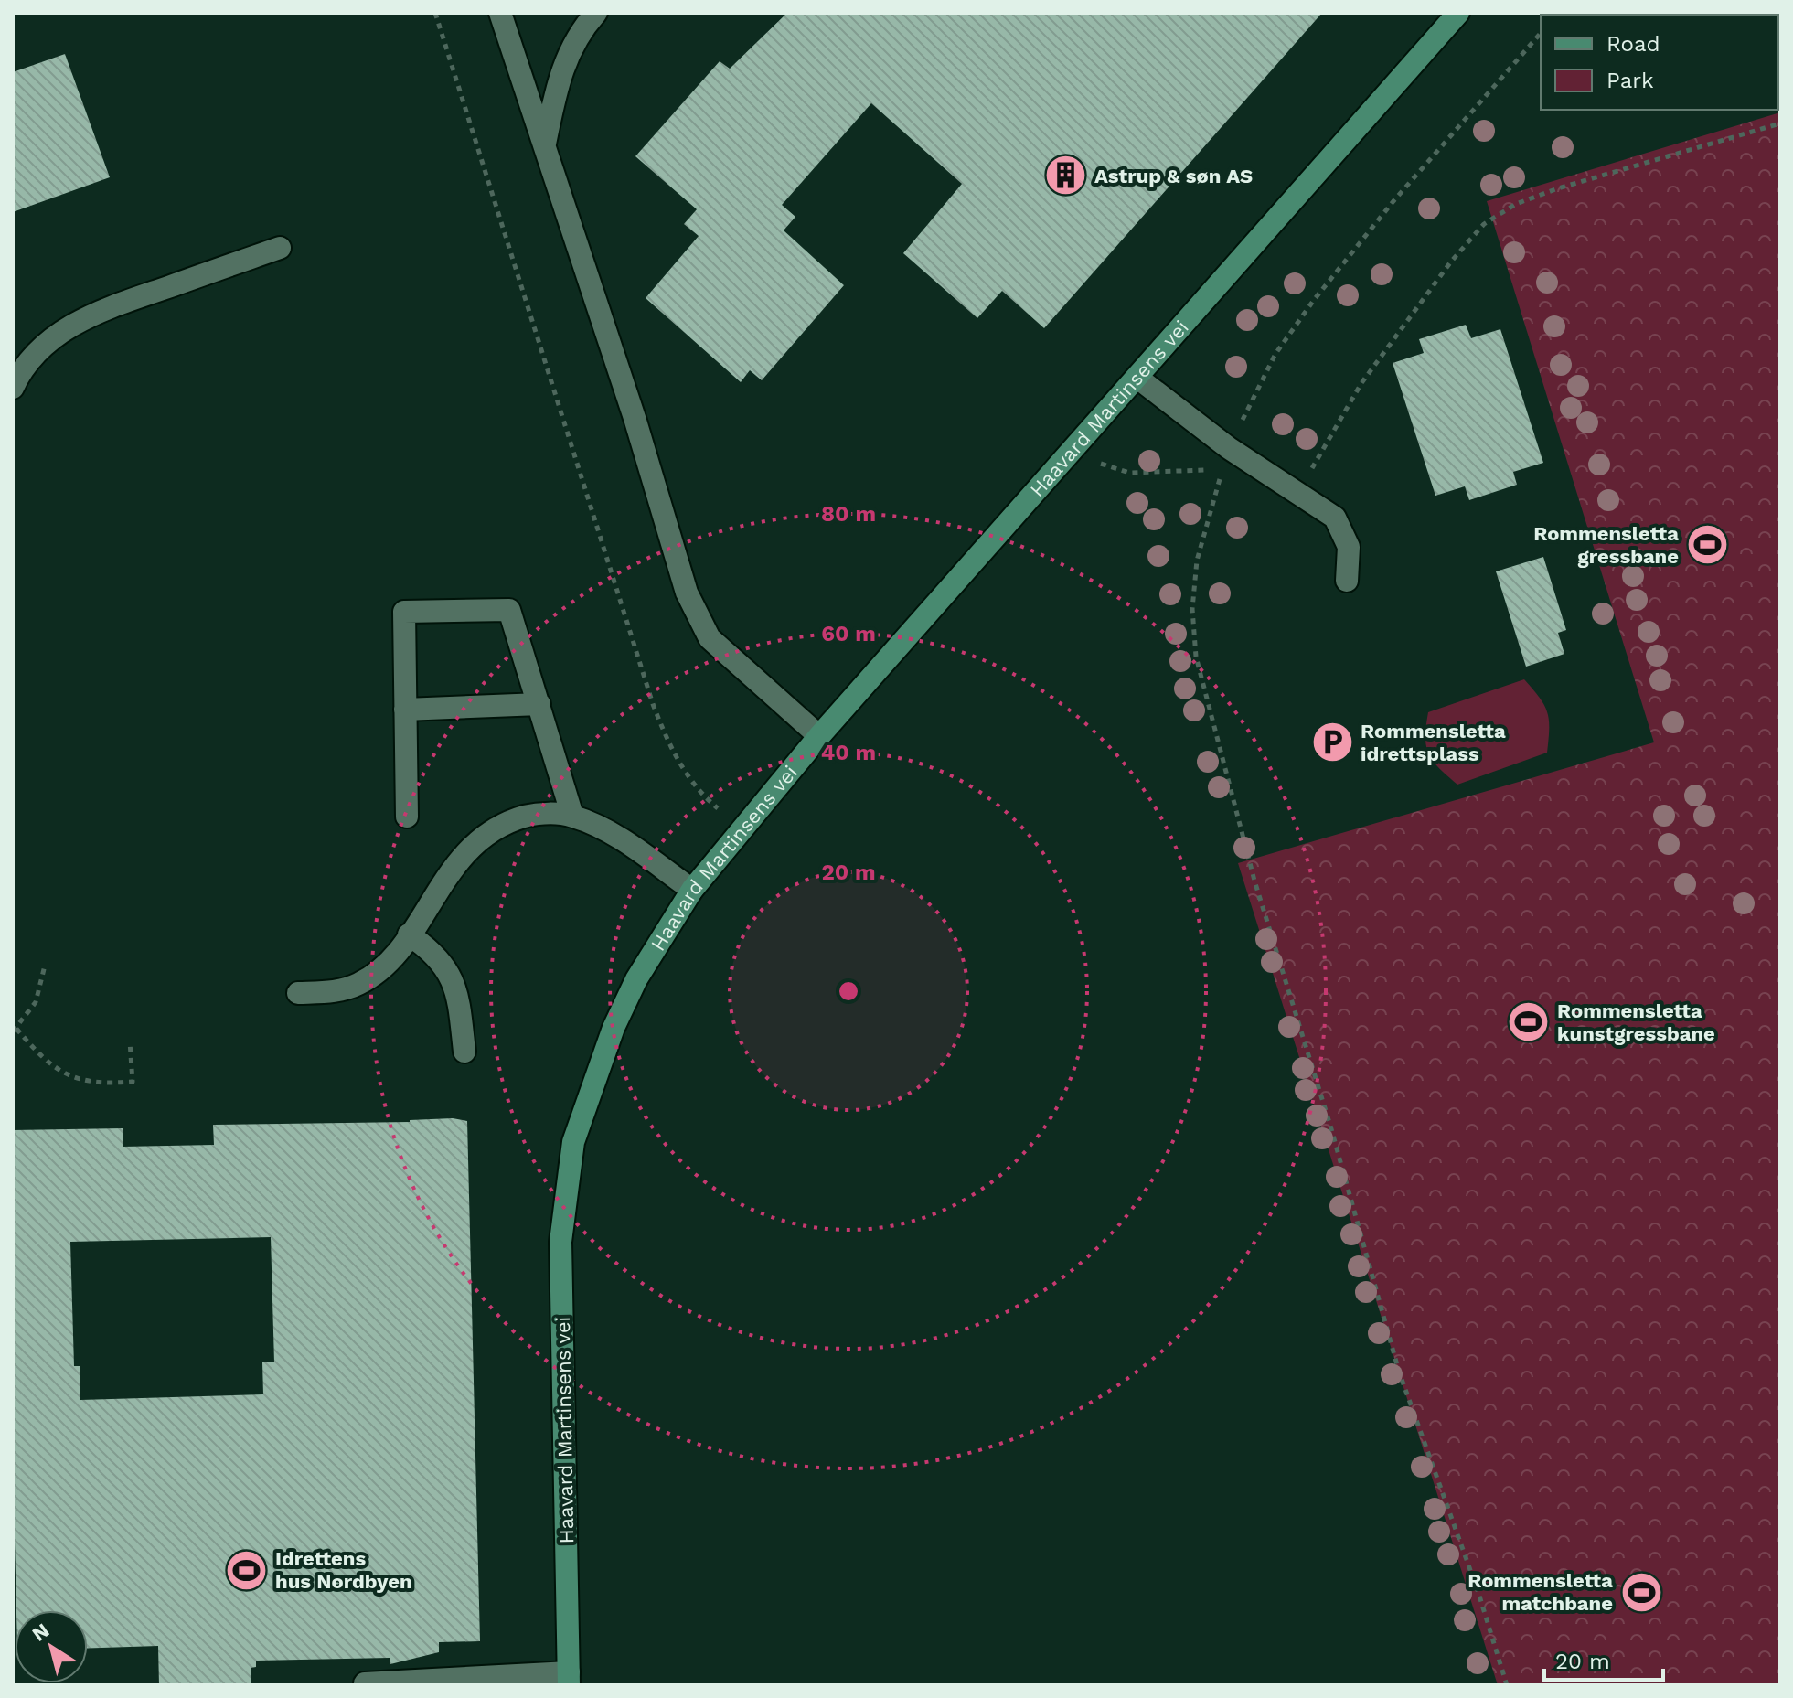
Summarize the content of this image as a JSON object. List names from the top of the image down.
{
  "streets": {
    "street": ["Haavard Martinsens vei"]
  },
  "places": {
    "building": ["Astrup & søn AS"],
    "sports": [
      "Rommensletta gressbane",
      "Rommensletta kunstgressbane",
      "Idrettens hus Nordbyen",
      "Rommensletta matchbane"
    ],
    "parking": ["Rommensletta idrettsplass"]
  },
  "legend": ["Road", "Park"],
  "scale_bar": "20 m",
  "north": "top left",
  "rings": [
    "80 m",
    "60 m",
    "40 m",
    "20 m"
  ]
}
